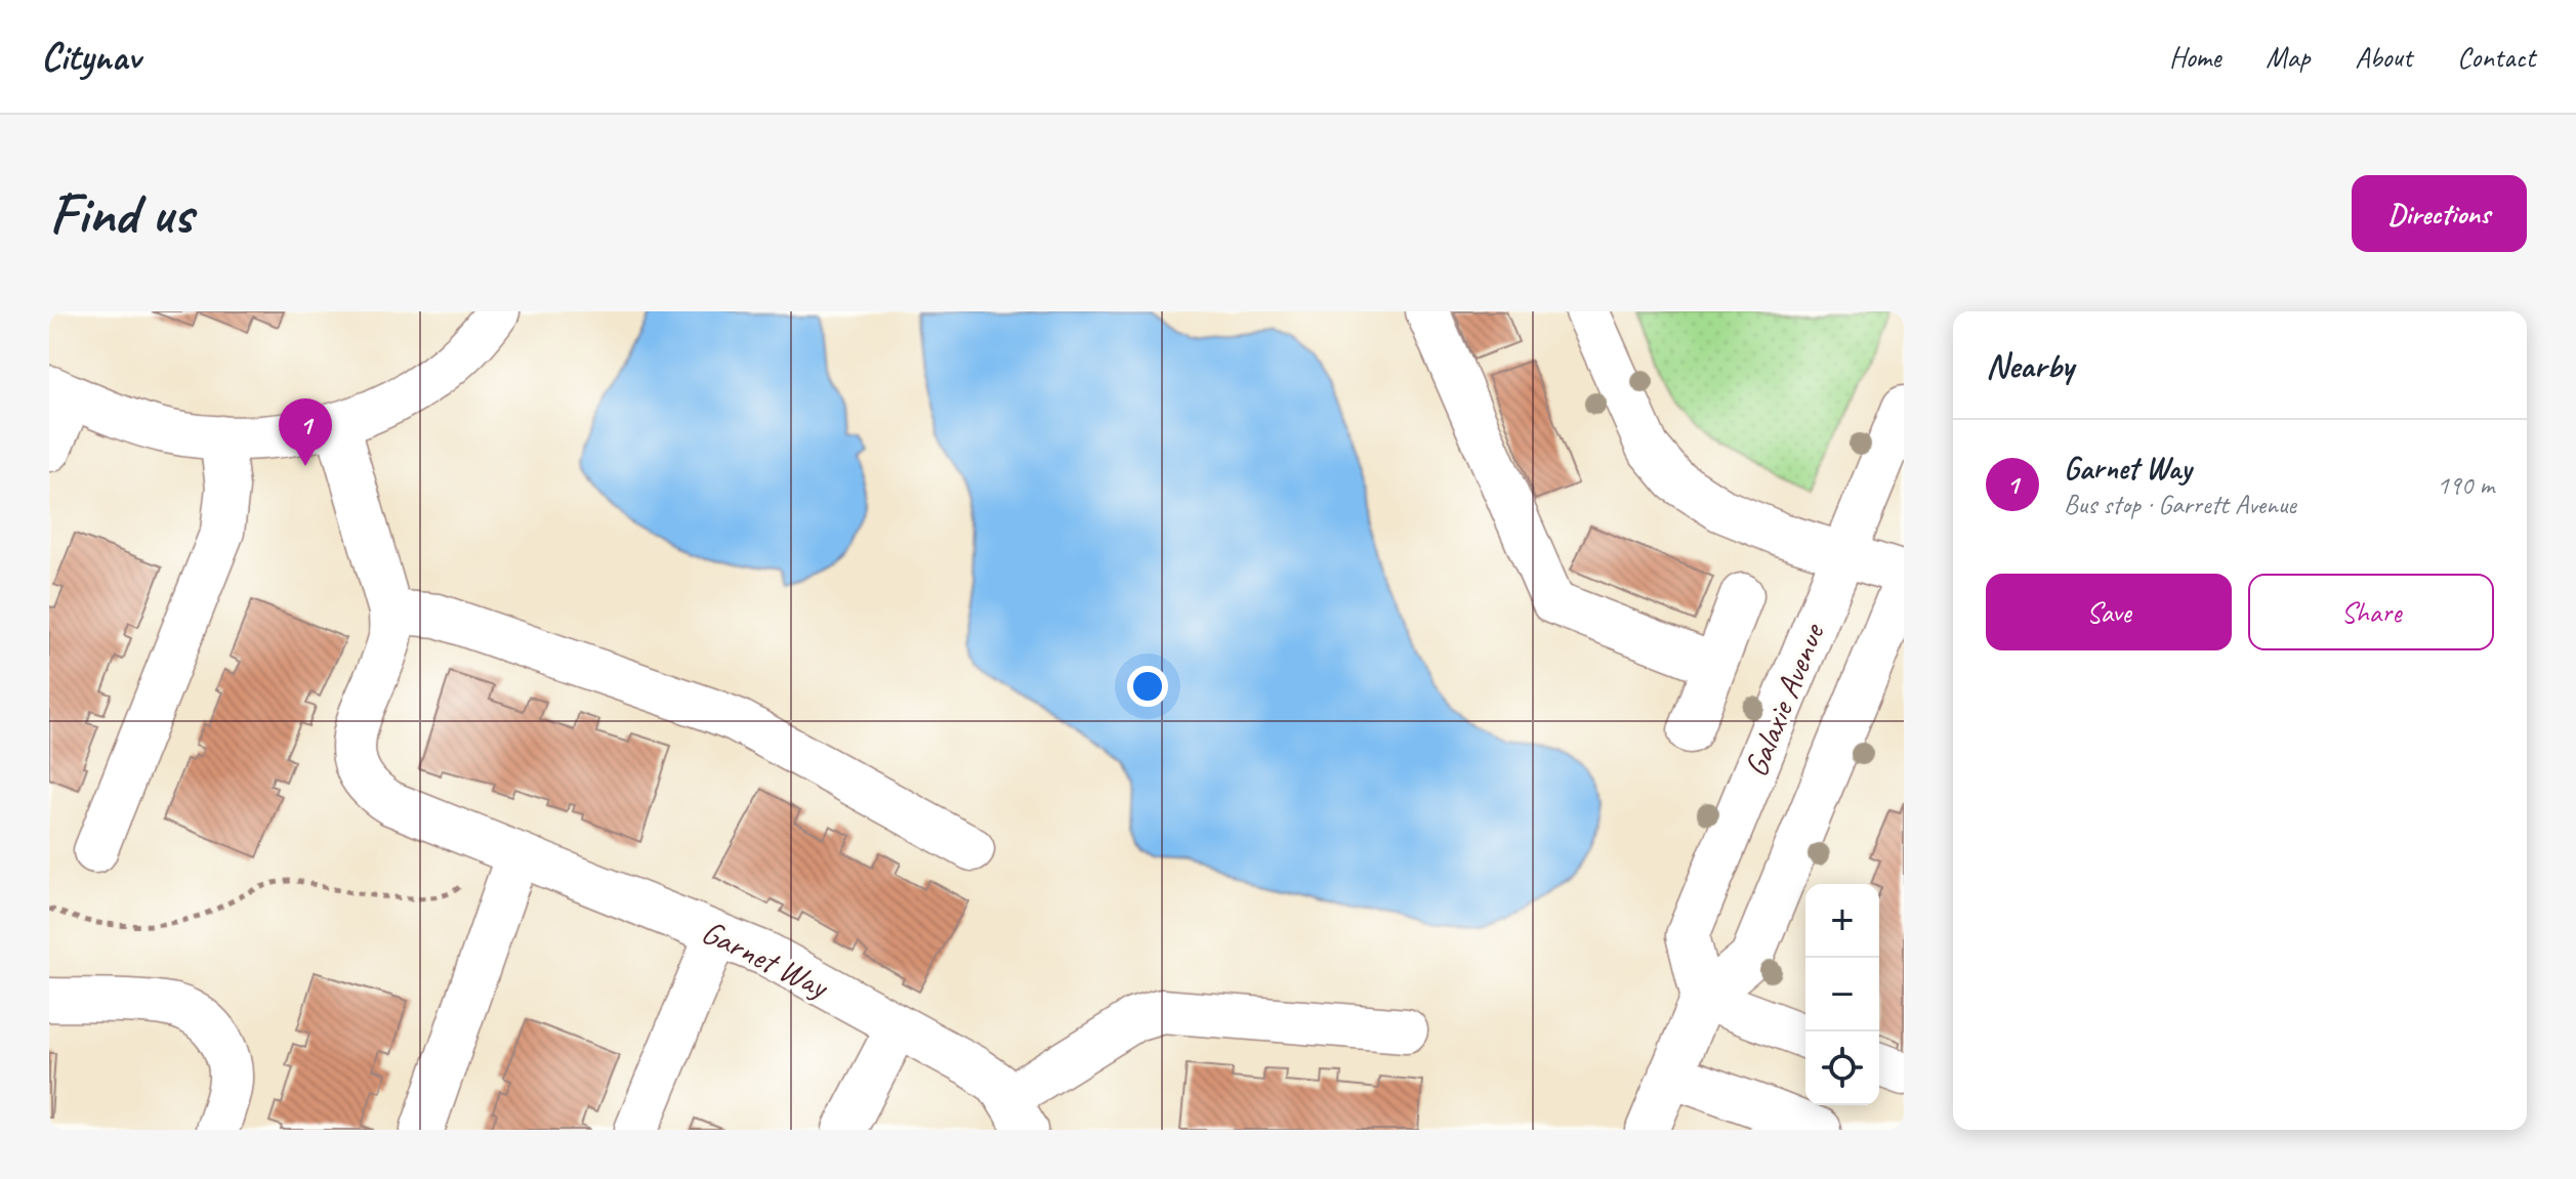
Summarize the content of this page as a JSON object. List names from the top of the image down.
{
  "streets": {
    "street": ["Galaxie Avenue", "Garnet Way"]
  },
  "page": {
    "header": "Citynav",
    "nav": [
      "Home",
      "Map",
      "About",
      "Contact"
    ],
    "buttons": [
      "Directions",
      ["Save", "Share"]
    ],
    "title": "Find us",
    "heading": "Nearby",
    "pins": "1",
    "list": [
      {
        "mark": "1",
        "name": "Garnet Way",
        "note": "Bus stop · Garrett Avenue",
        "value": "190 m"
      }
    ],
    "map_buttons": ["+", "−"]
  }
}
